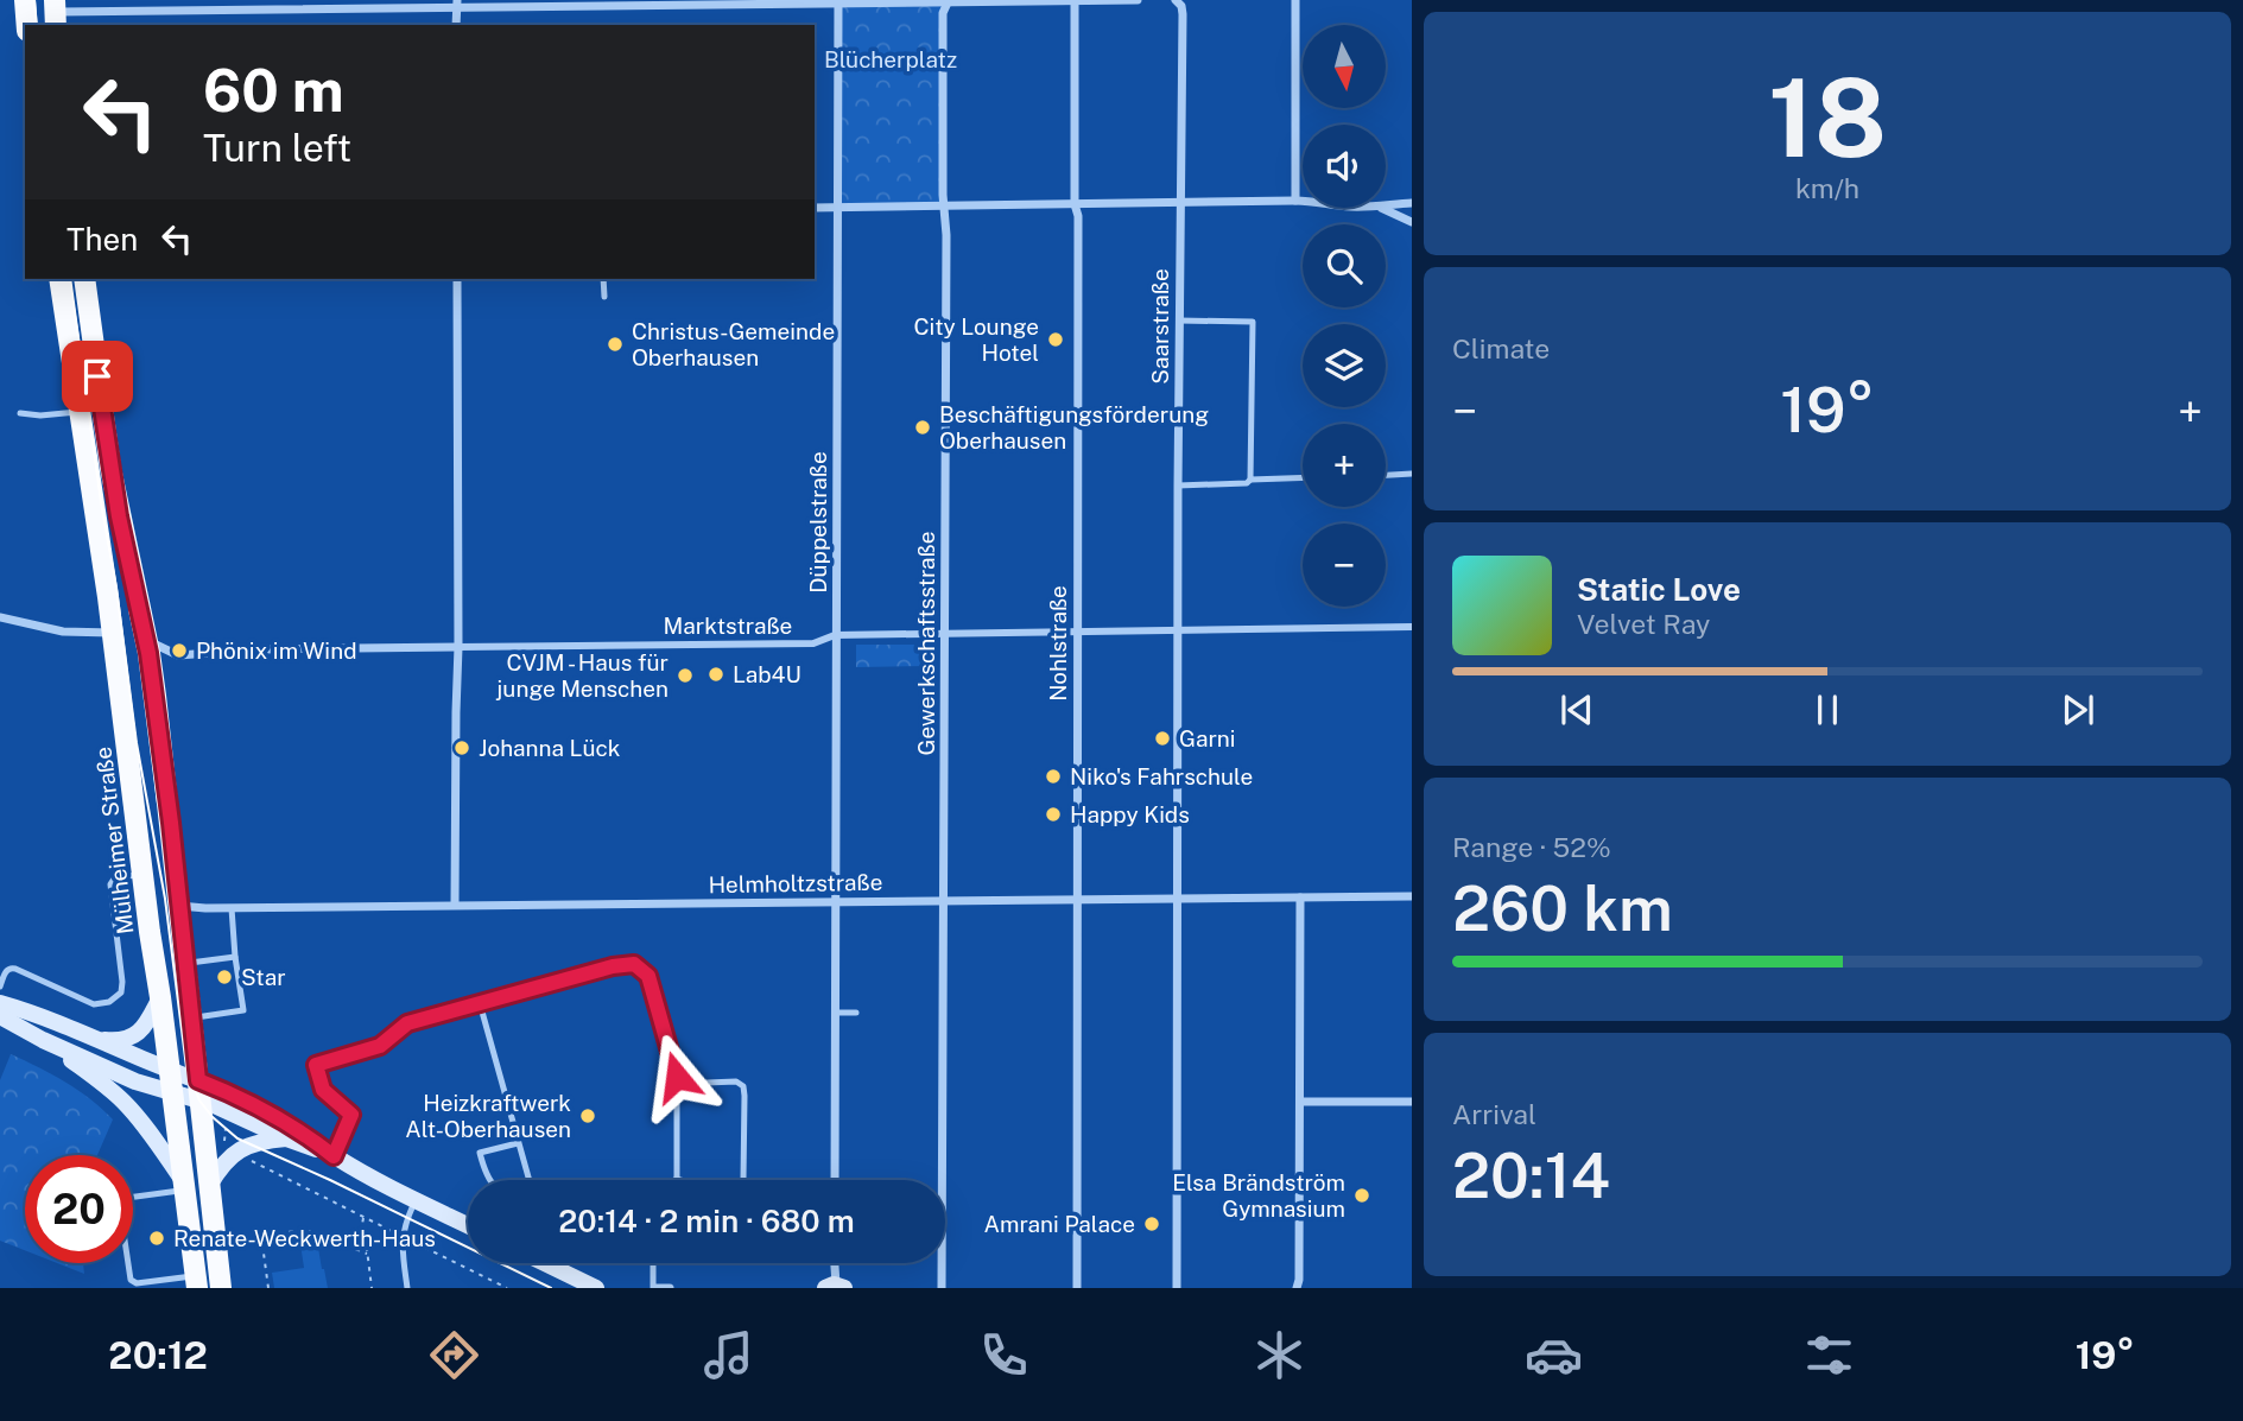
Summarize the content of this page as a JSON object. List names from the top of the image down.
{
  "streets": {
    "main road": ["Mülheimer Straße"],
    "street": [
      "Saarstraße",
      "Düppelstraße",
      "Marktstraße",
      "Gewerkschaftsstraße",
      "Nohlstraße",
      "Helmholtzstraße"
    ]
  },
  "crossings": [
    ["Saarstraße", "Marktstraße"],
    ["Saarstraße", "Helmholtzstraße"],
    ["Düppelstraße", "Marktstraße"],
    ["Düppelstraße", "Helmholtzstraße"],
    ["Marktstraße", "Gewerkschaftsstraße"],
    ["Marktstraße", "Nohlstraße"],
    ["Gewerkschaftsstraße", "Helmholtzstraße"],
    ["Nohlstraße", "Helmholtzstraße"]
  ],
  "parks": ["Blücherplatz"],
  "places": [
    "City Lounge Hotel",
    "Christus-Gemeinde Oberhausen",
    "Beschäftigungsförderung Oberhausen",
    "Phönix im Wind",
    "Lab4U",
    "CVJM - Haus für junge Menschen",
    "Garni",
    "Johanna Lück",
    "Niko's Fahrschule",
    "Happy Kids",
    "Star",
    "Heizkraftwerk Alt-Oberhausen",
    "Elsa Brändström Gymnasium",
    "Amrani Palace",
    "Renate-Weckwerth-Haus"
  ],
  "north": "bottom",
  "page": {
    "tile": [
      ["18", "km/h"],
      "Climate",
      ["Range · 52%", "260 km"],
      ["Arrival", "20:14"]
    ],
    "map_buttons": ["+", "−"],
    "turn": ["60 m", "Turn left"],
    "then": "Then",
    "heat": ["−", "19°", "+"],
    "song": ["Static Love", "Velvet Ray"],
    "limit": "20",
    "trip": "20:14 · 2 min · 680 m",
    "tabs": ["20:12", "19°"]
  }
}
